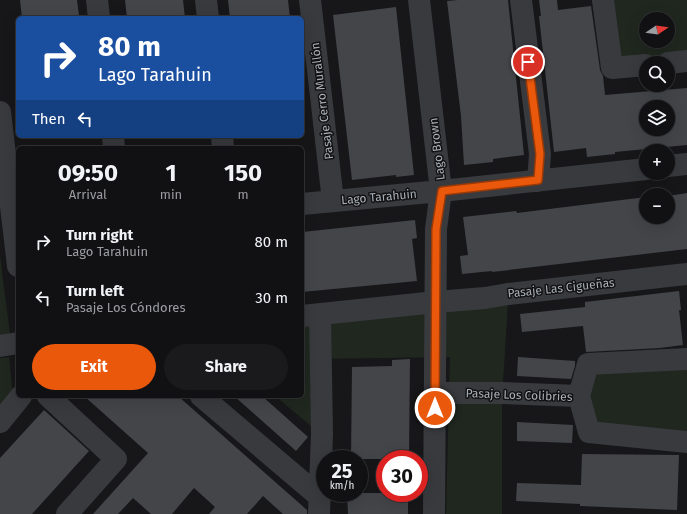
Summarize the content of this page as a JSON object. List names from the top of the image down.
{
  "streets": {
    "street": [
      "Pasaje Cerro Murallón",
      "Lago Brown",
      "Lago Tarahuin",
      "Pasaje Las Cigueñas",
      "Pasaje Los Colibries"
    ]
  },
  "crossings": [
    ["Pasaje Cerro Murallón", "Lago Tarahuin"],
    ["Lago Brown", "Lago Tarahuin"],
    ["Lago Brown", "Pasaje Las Cigueñas"],
    ["Lago Brown", "Pasaje Los Colibries"]
  ],
  "north": "right",
  "page": {
    "map_buttons": ["+", "−"],
    "turn": ["80 m", "Lago Tarahuin"],
    "then": "Then",
    "eta": [
      "09:50",
      "Arrival",
      "1",
      "min",
      "150",
      "m"
    ],
    "list": [
      {
        "name": "Turn right",
        "note": "Lago Tarahuin",
        "value": "80 m"
      },
      {
        "name": "Turn left",
        "note": "Pasaje Los Cóndores",
        "value": "30 m"
      }
    ],
    "buttons": ["Exit", "Share"],
    "speed": "25 km/h",
    "limit": "30"
  }
}
